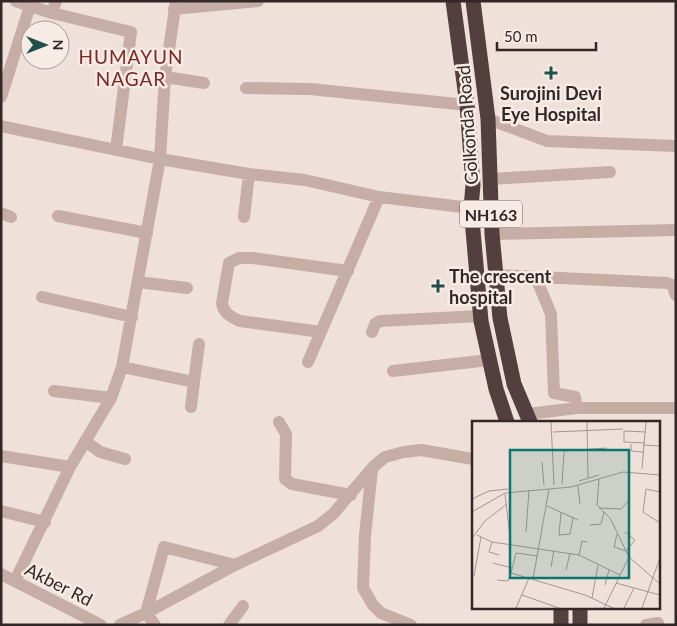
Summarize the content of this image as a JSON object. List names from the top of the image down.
{
  "streets": {
    "highway": ["Golkonda Road", "NH163"],
    "street": ["Akber Rd"]
  },
  "districts": ["HUMAYUN NAGAR"],
  "places": {
    "health": ["Surojini Devi Eye Hospital", "The crescent hospital"]
  },
  "scale_bar": "50 m",
  "north": "right"
}
